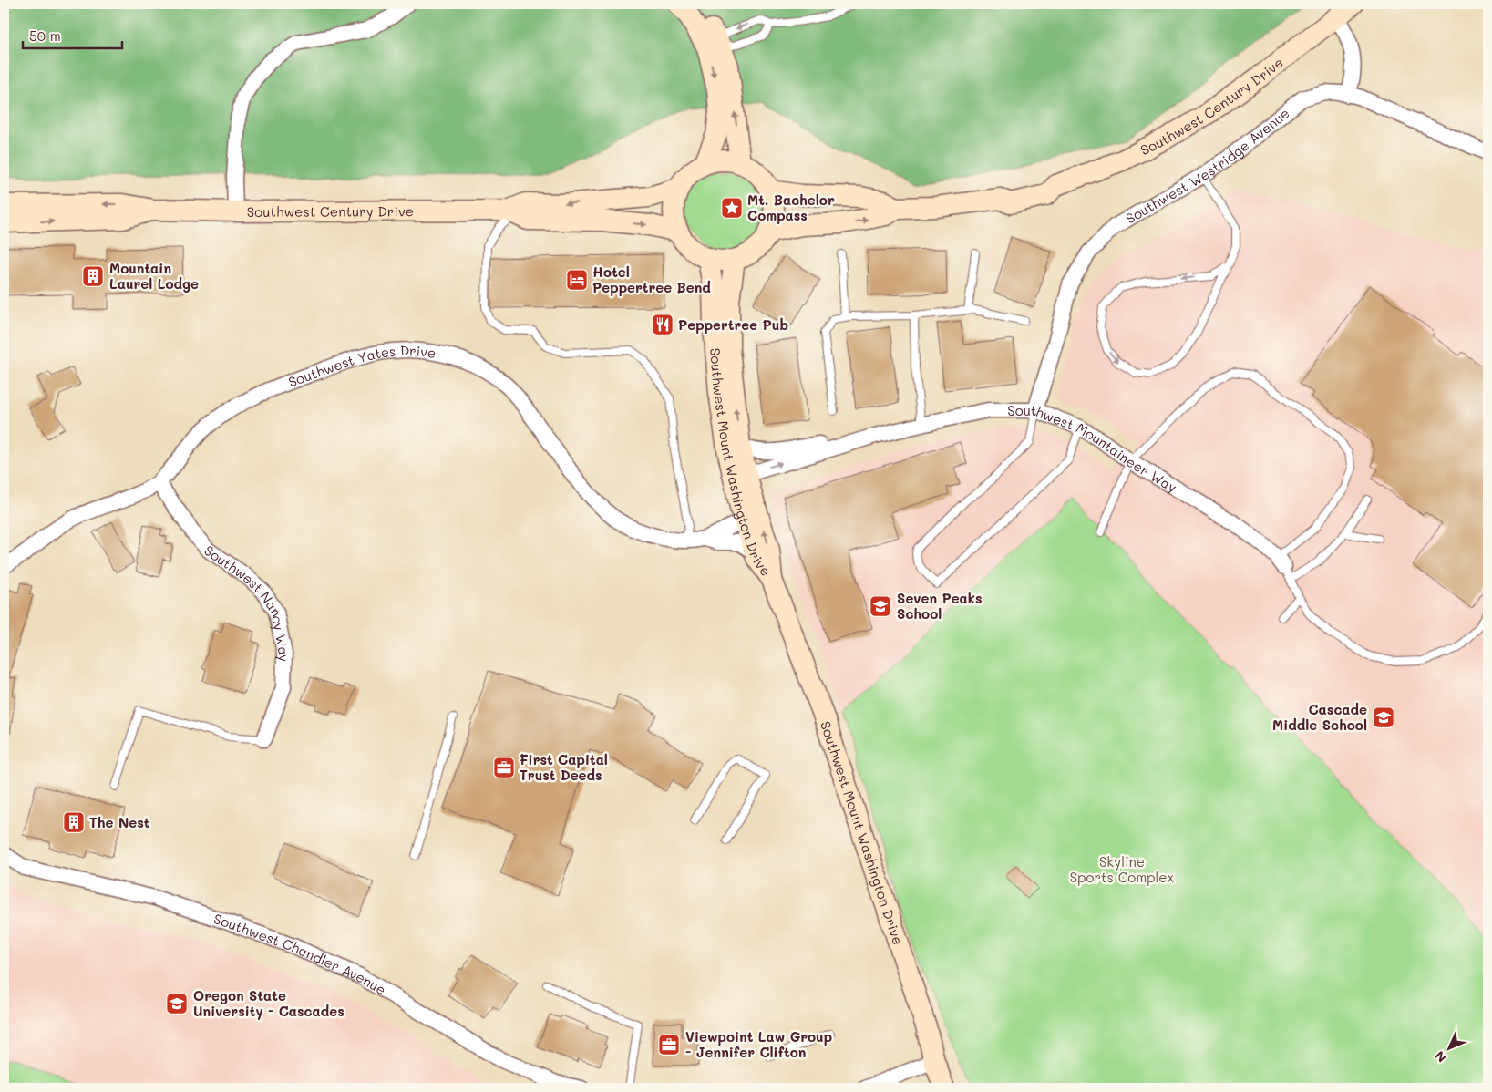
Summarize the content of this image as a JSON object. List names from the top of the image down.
{
  "streets": {
    "main road": ["Southwest Century Drive", "Southwest Mount Washington Drive"],
    "street": [
      "Southwest Westridge Avenue",
      "Southwest Yates Drive",
      "Southwest Mountaineer Way",
      "Southwest Nancy Way",
      "Southwest Chandler Avenue"
    ]
  },
  "crossings": [
    ["Southwest Century Drive", "Southwest Mount Washington Drive"],
    ["Southwest Westridge Avenue", "Southwest Mountaineer Way"],
    ["Southwest Yates Drive", "Southwest Mount Washington Drive"],
    ["Southwest Yates Drive", "Southwest Nancy Way"],
    ["Southwest Mountaineer Way", "Southwest Mount Washington Drive"]
  ],
  "parks": ["Skyline Sports Complex"],
  "places": {
    "place": ["Mt. Bachelor Compass"],
    "building": ["Mountain Laurel Lodge", "The Nest"],
    "hotel": ["Hotel Peppertree Bend"],
    "restaurant": ["Peppertree Pub"],
    "school or university": ["Seven Peaks School", "Cascade Middle School", "Oregon State University - Cascades"],
    "office": ["First Capital Trust Deeds", "Viewpoint Law Group - Jennifer Clifton"]
  },
  "scale_bar": "50 m",
  "north": "bottom left"
}
